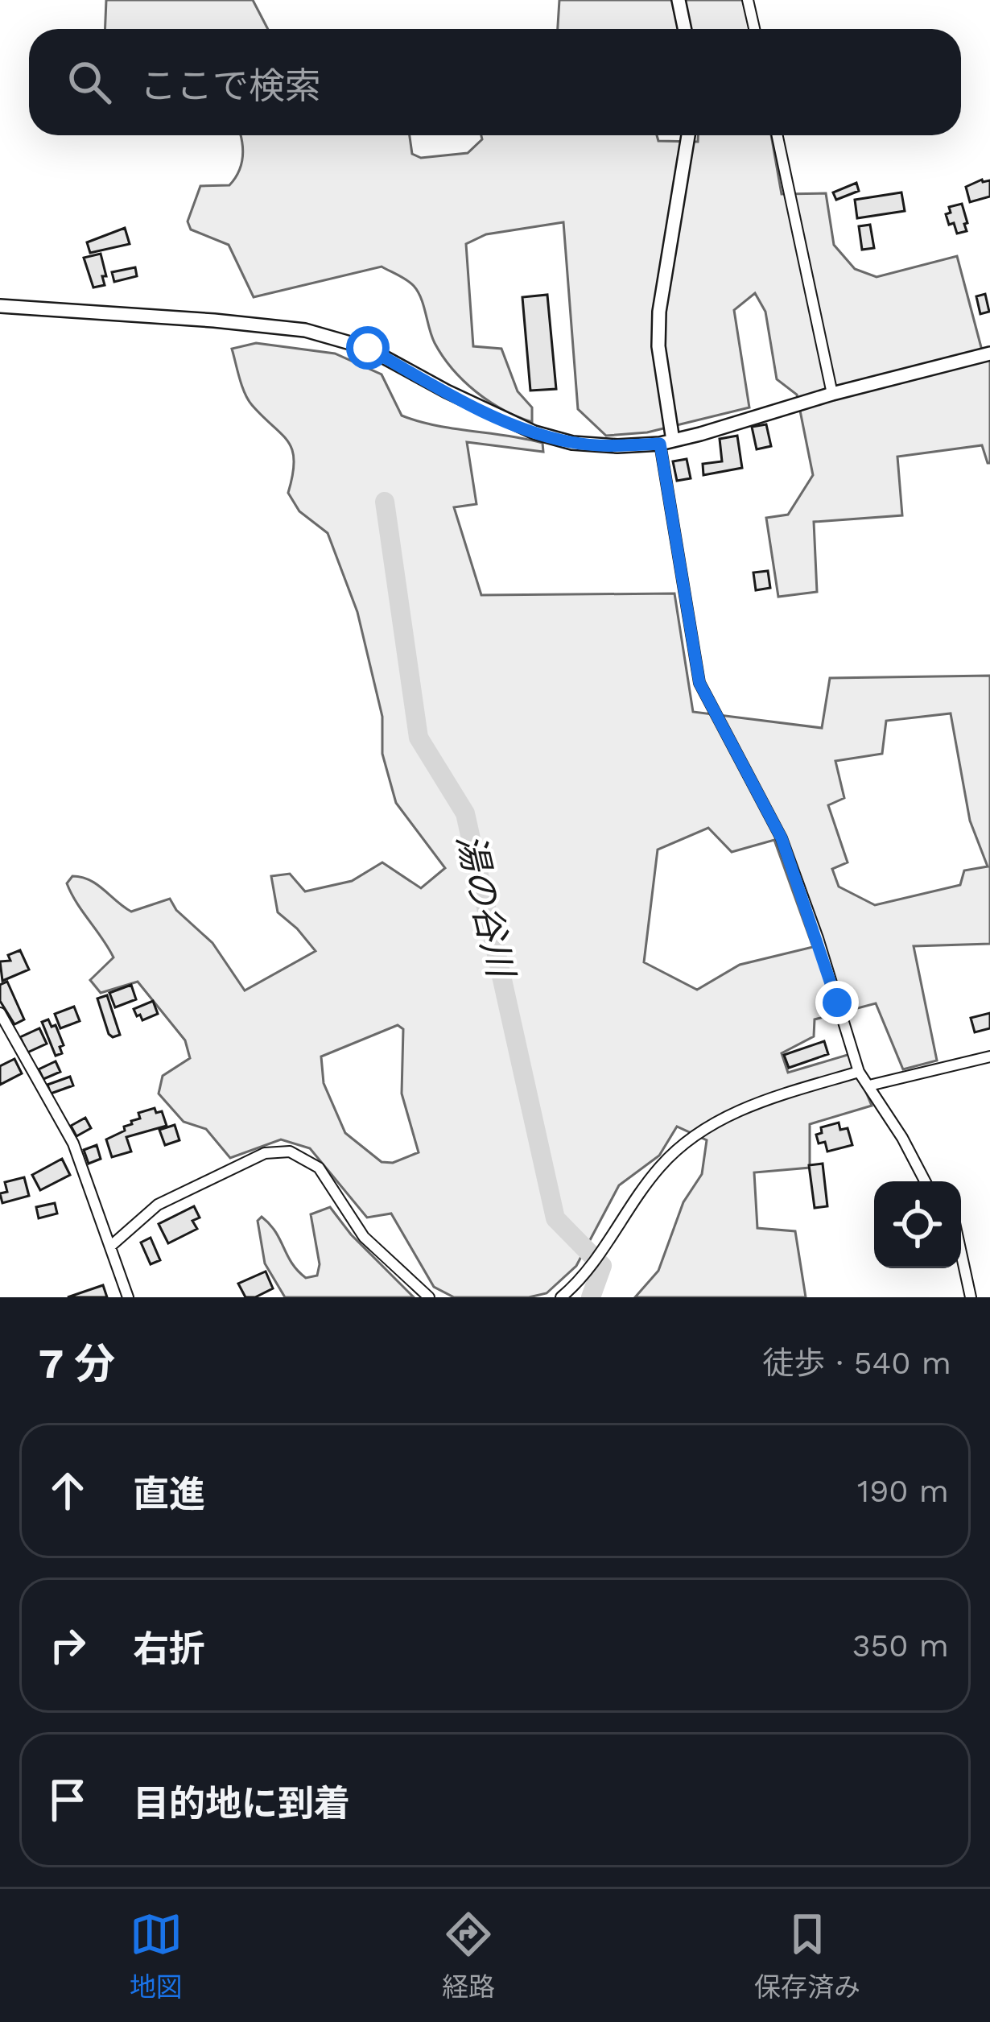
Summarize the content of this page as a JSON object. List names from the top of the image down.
{
  "water": ["湯の谷川"],
  "page": {
    "search": "ここで検索",
    "heading": ["7 分", "徒歩 · 540 m"],
    "list": [
      ["直進", "190 m"],
      ["右折", "350 m"],
      "目的地に到着"
    ],
    "nav": ["地図", "経路", "保存済み"]
  }
}
